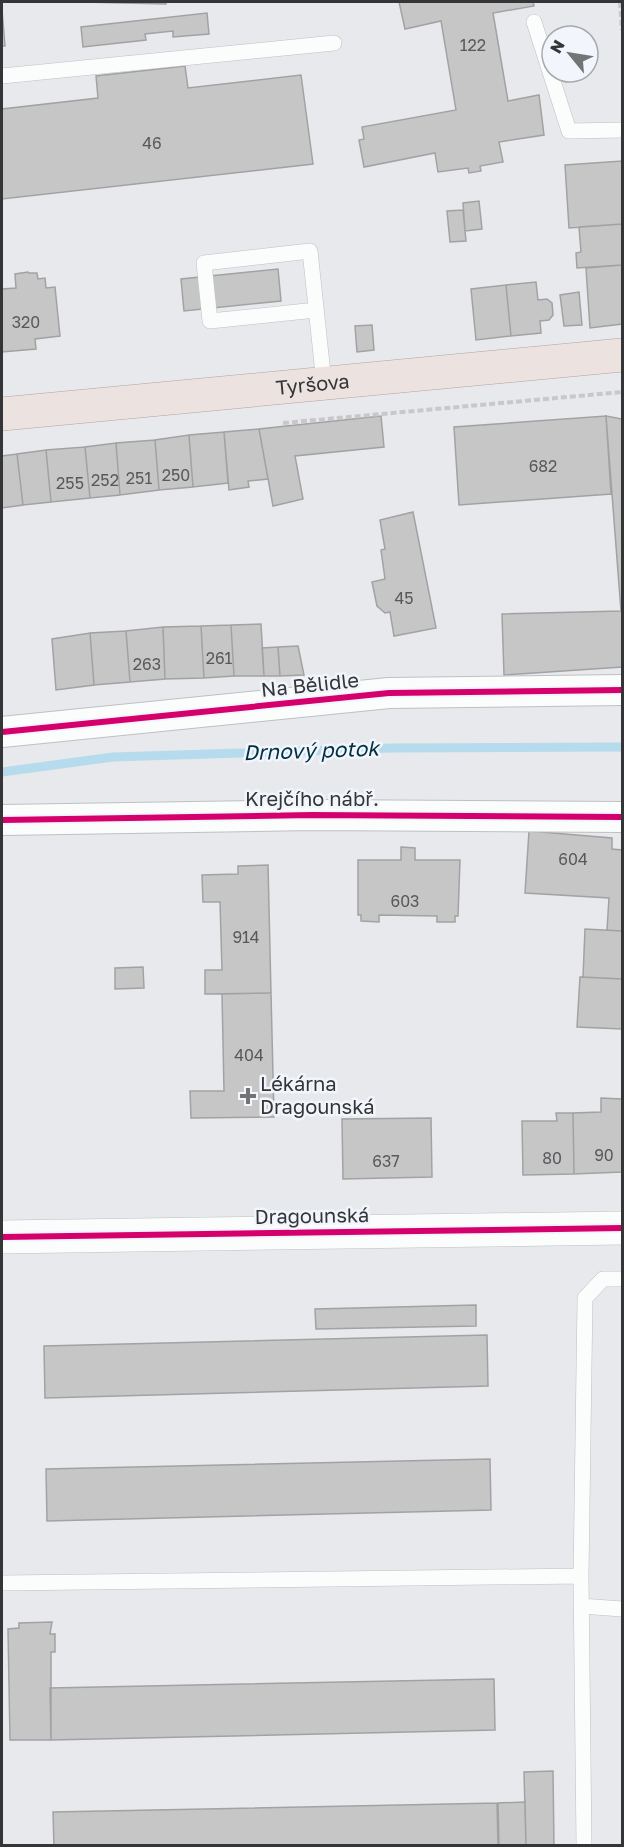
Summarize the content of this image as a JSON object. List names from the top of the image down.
{
  "streets": {
    "main road": ["Tyršova"],
    "street": ["Na Bělidle", "Krejčího nábř.", "Dragounská"]
  },
  "water": ["Drnový potok"],
  "places": {
    "health": ["Lékárna Dragounská"]
  },
  "house_numbers": [
    "122",
    "46",
    "320",
    "682",
    "250",
    "251",
    "252",
    "255",
    "45",
    "261",
    "263",
    "604",
    "603",
    "914",
    "404",
    "90",
    "80",
    "637"
  ],
  "north": "top left"
}
